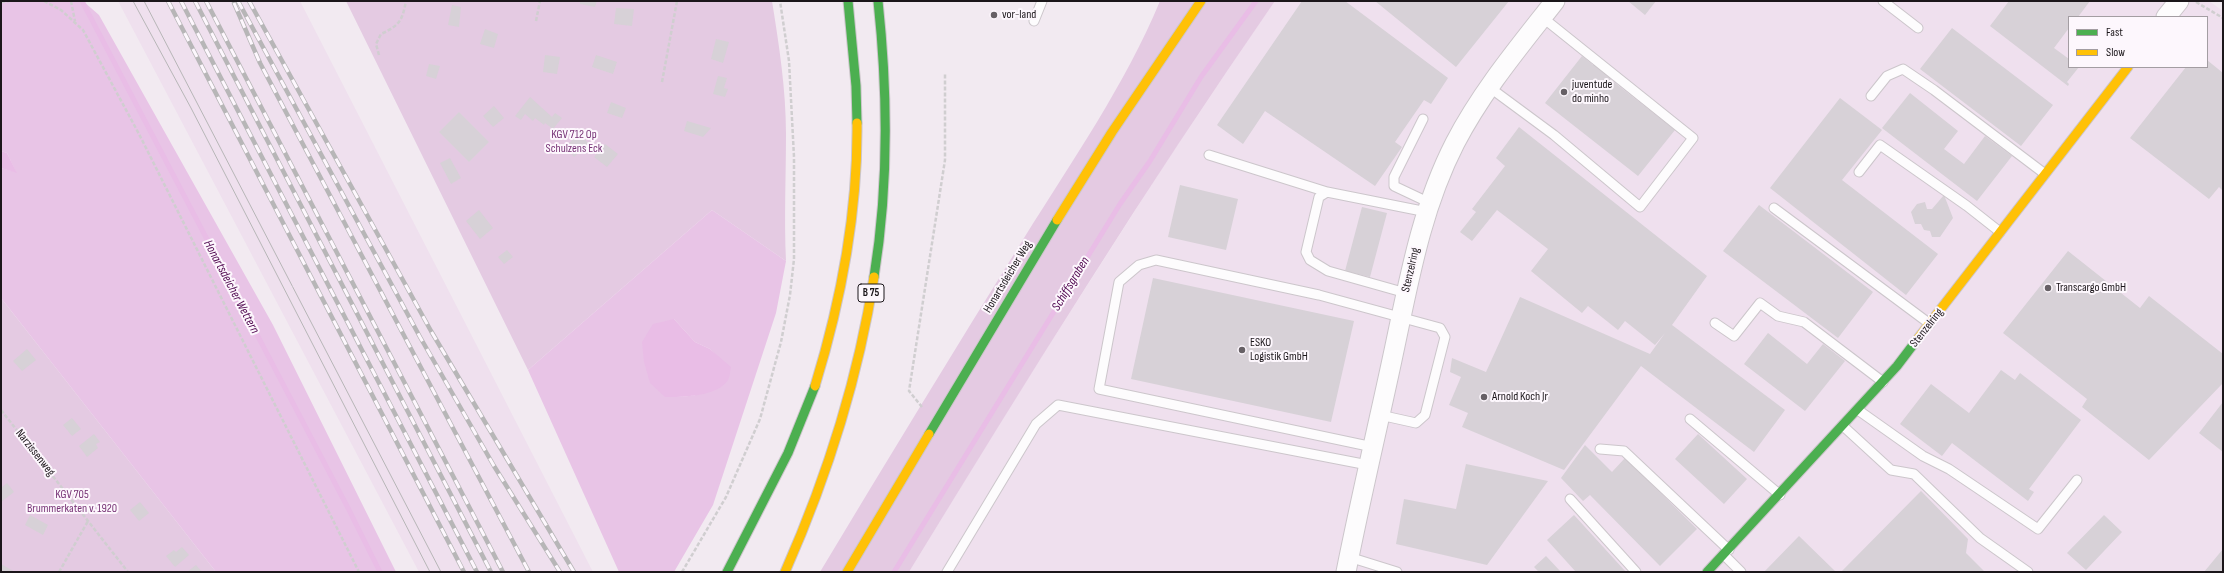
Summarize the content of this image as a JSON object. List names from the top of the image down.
{
  "streets": {
    "main road": ["Stenzelring", "Honartsdeicher Weg", "B 75"],
    "path": ["Narzissenweg"]
  },
  "water": ["Schiffsgraben", "Honartsdeicher Wettern"],
  "parks": ["KGV 712 Op Schulzens Eck", "KGV 705 Brummerkaten v. 1920"],
  "places": [
    "vor-land",
    "juventude do minho",
    "Transcargo GmbH",
    "ESKO Logistik GmbH",
    "Arnold Koch Jr"
  ],
  "legend": ["Fast", "Slow"]
}
